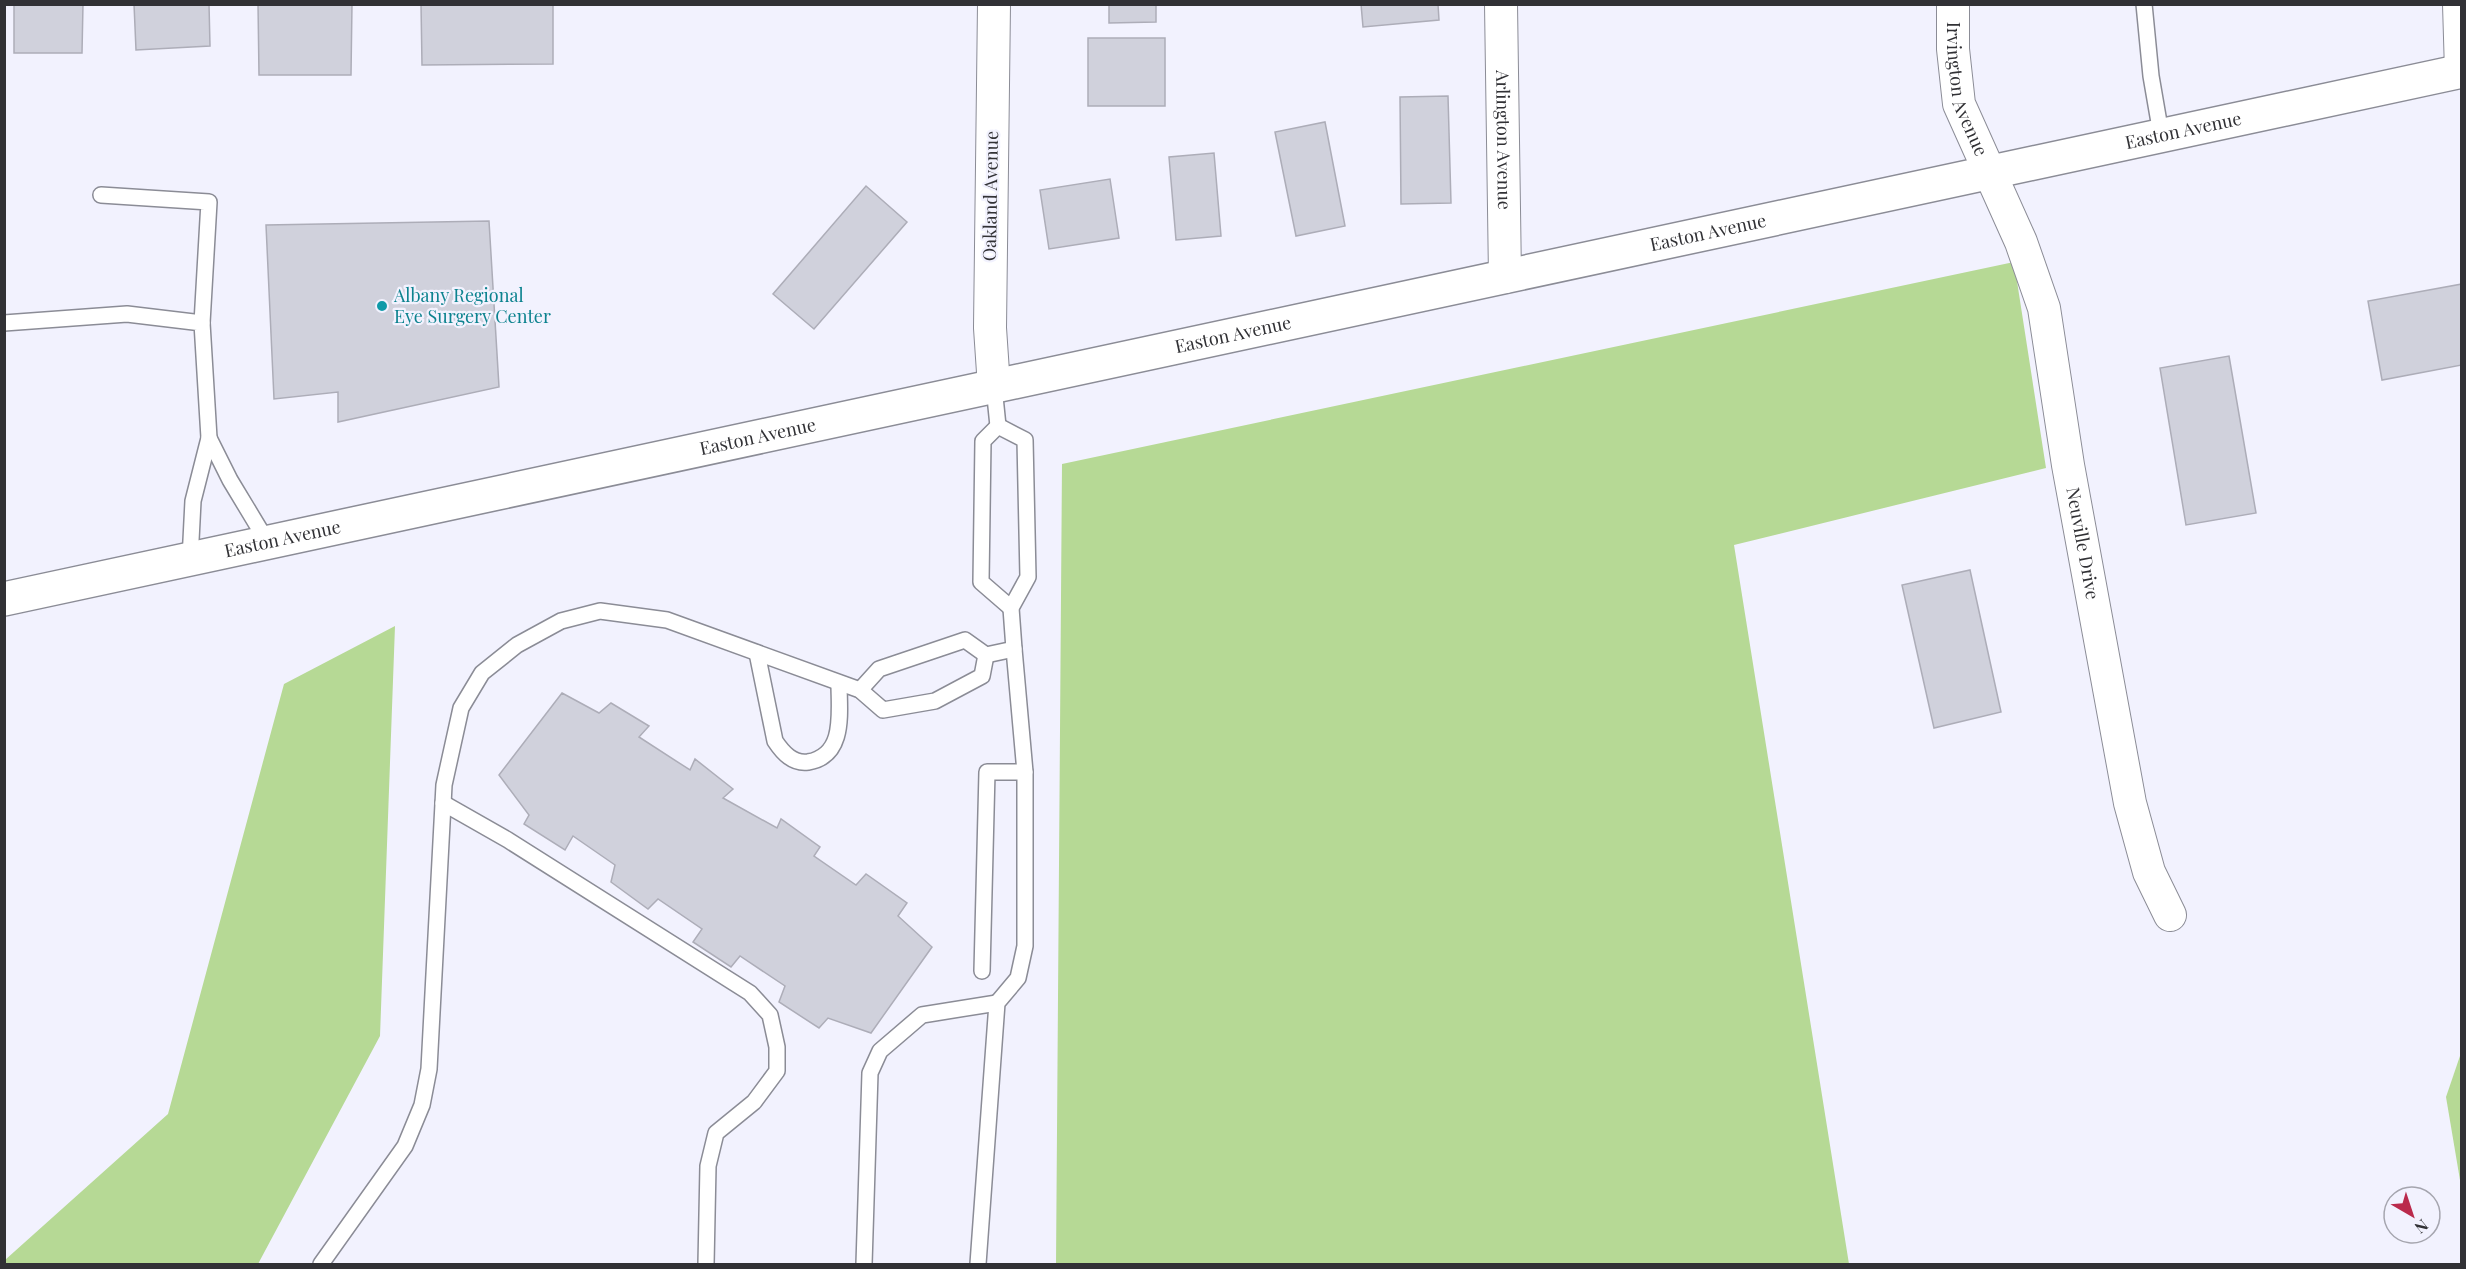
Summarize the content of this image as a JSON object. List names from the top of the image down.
{
  "streets": {
    "main road": ["Easton Avenue"],
    "street": [
      "Irvington Avenue",
      "Arlington Avenue",
      "Oakland Avenue",
      "Neuville Drive"
    ]
  },
  "crossings": [
    ["Irvington Avenue", "Easton Avenue"],
    ["Irvington Avenue", "Neuville Drive"],
    ["Easton Avenue", "Arlington Avenue"],
    ["Easton Avenue", "Oakland Avenue"],
    ["Easton Avenue", "Neuville Drive"]
  ],
  "places": ["Albany Regional Eye Surgery Center"],
  "north": "bottom right"
}
